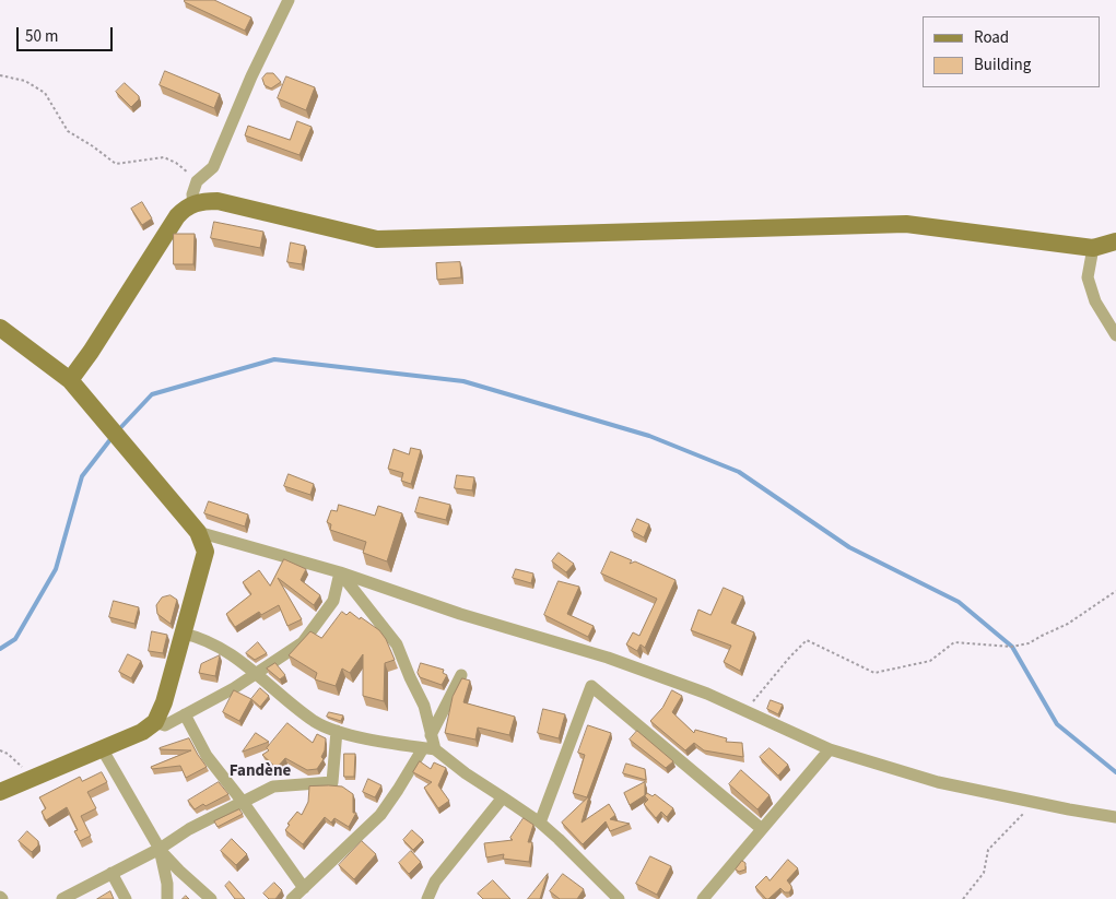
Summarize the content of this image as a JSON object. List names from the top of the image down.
{
  "districts": ["Fandène"],
  "legend": ["Road", "Building"],
  "scale_bar": "50 m"
}
